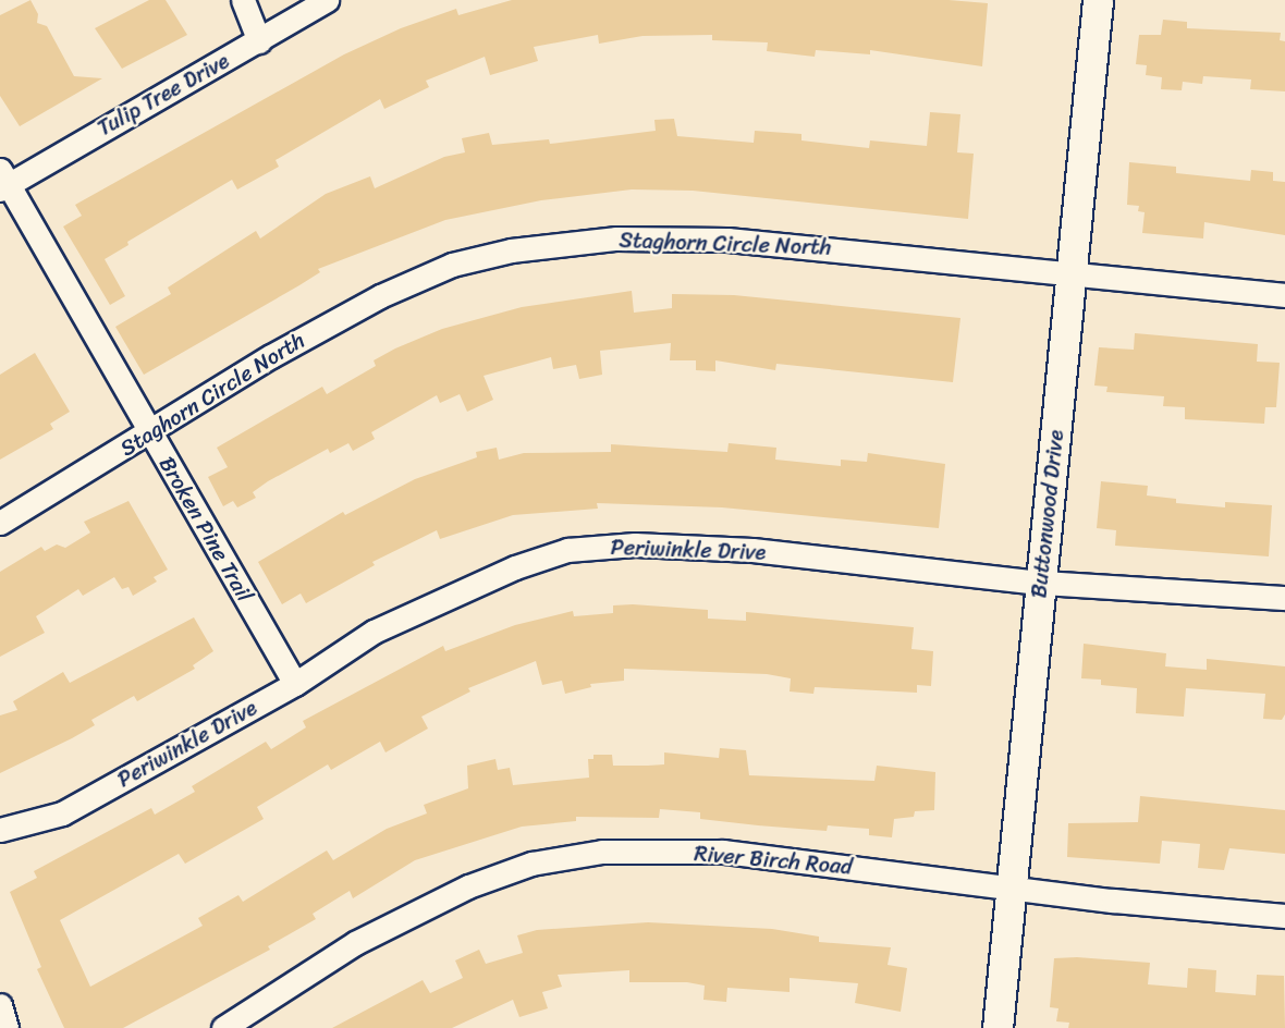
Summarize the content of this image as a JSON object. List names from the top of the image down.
{
  "streets": {
    "street": [
      "Tulip Tree Drive",
      "Staghorn Circle North",
      "Buttonwood Drive",
      "Broken Pine Trail",
      "Periwinkle Drive",
      "River Birch Road"
    ]
  },
  "crossings": [
    ["Tulip Tree Drive", "Broken Pine Trail"],
    ["Staghorn Circle North", "Buttonwood Drive"],
    ["Staghorn Circle North", "Broken Pine Trail"],
    ["Buttonwood Drive", "Periwinkle Drive"],
    ["Buttonwood Drive", "River Birch Road"],
    ["Broken Pine Trail", "Periwinkle Drive"]
  ]
}
